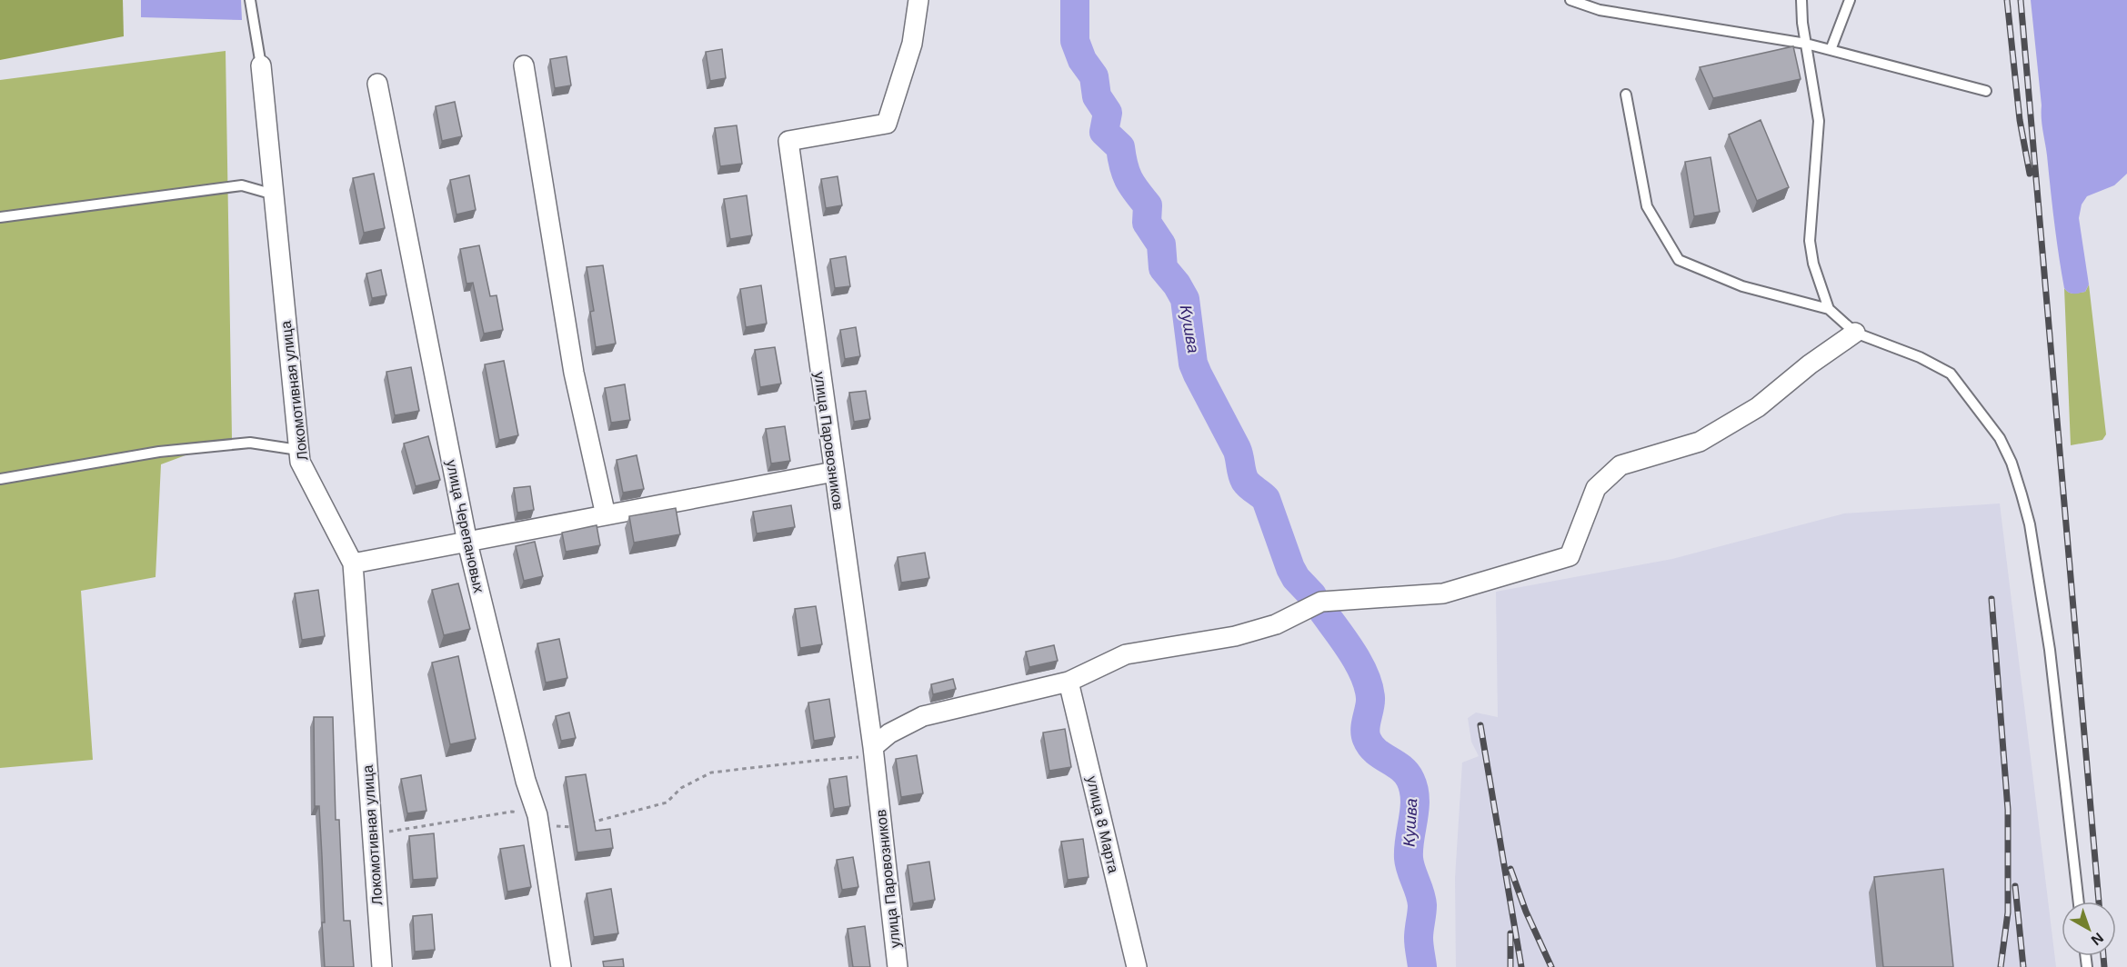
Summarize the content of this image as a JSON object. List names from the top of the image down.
{
  "streets": {
    "street": [
      "Локомотивная улица",
      "улица Паровозников",
      "улица Черепановых",
      "улица 8 Марта"
    ]
  },
  "water": ["Кушва"],
  "north": "bottom right"
}
